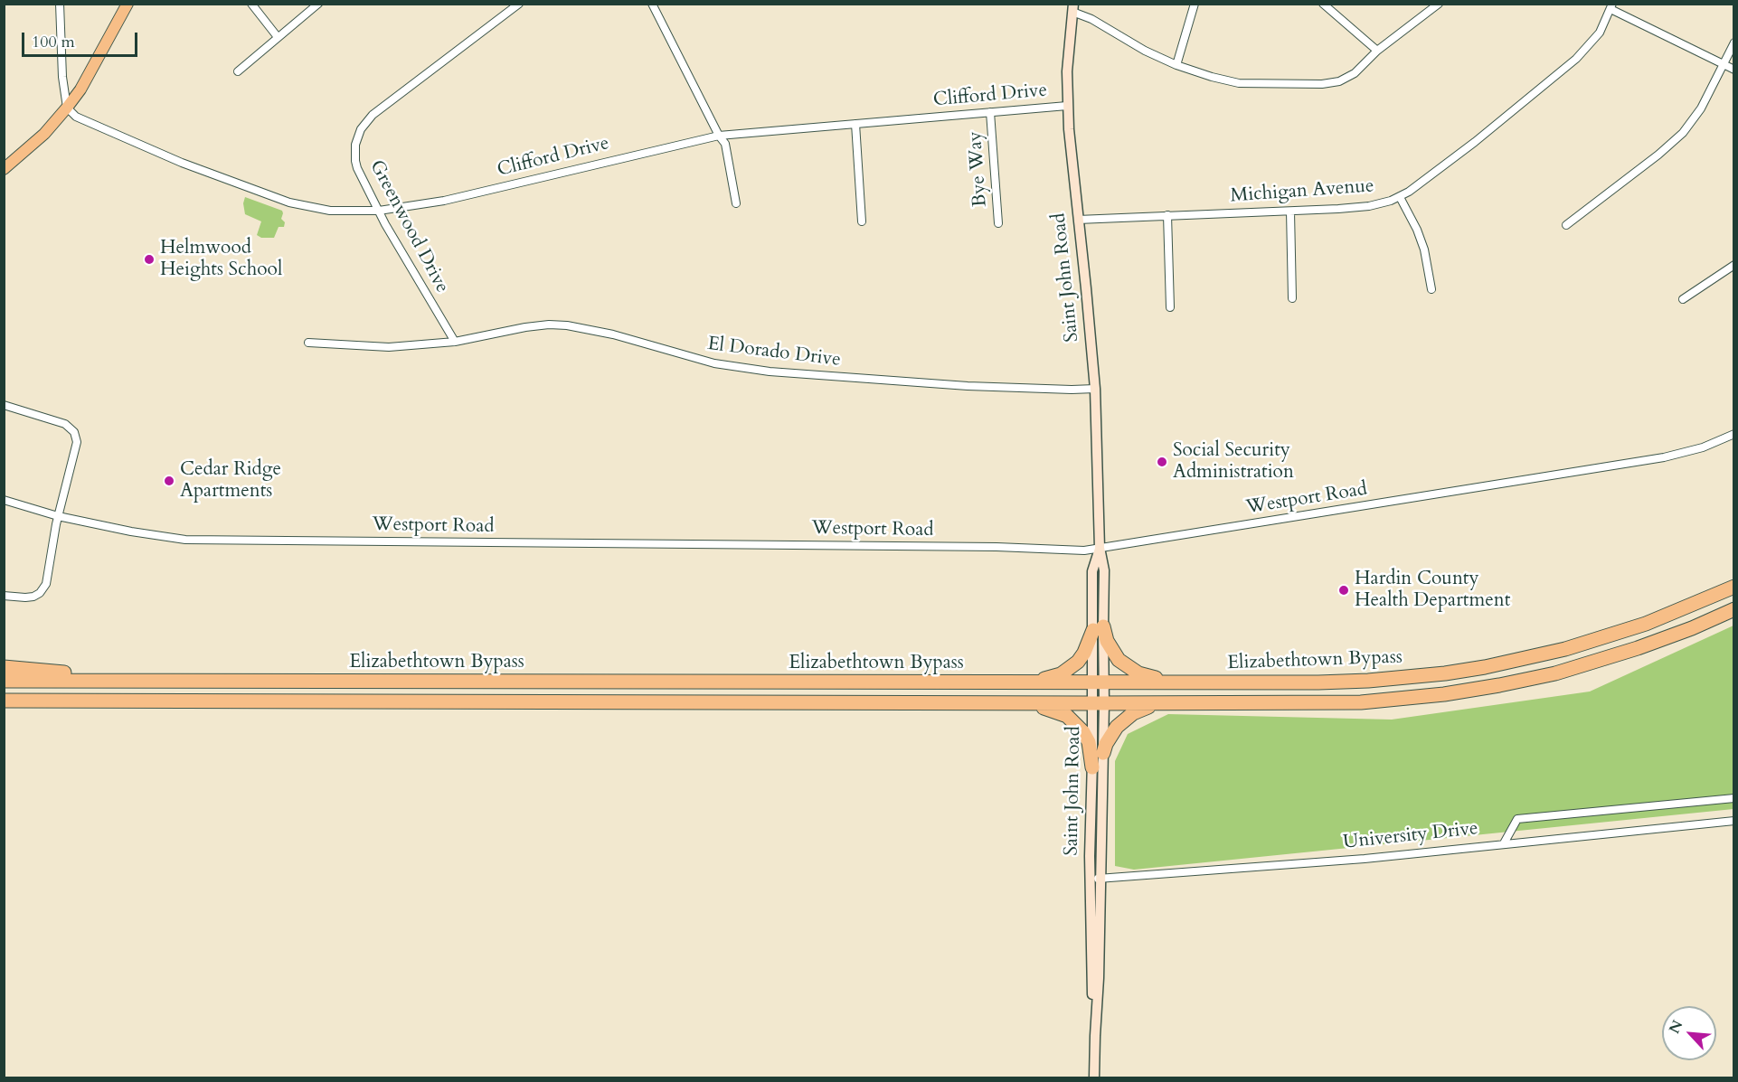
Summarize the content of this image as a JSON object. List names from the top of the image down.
{
  "streets": {
    "highway": ["Elizabethtown Bypass"],
    "street": [
      "Clifford Drive",
      "Bye Way",
      "Michigan Avenue",
      "Greenwood Drive",
      "Saint John Road",
      "El Dorado Drive",
      "Westport Road",
      "University Drive"
    ]
  },
  "crossings": [
    ["Clifford Drive", "Bye Way"],
    ["Clifford Drive", "Greenwood Drive"],
    ["Clifford Drive", "Saint John Road"],
    ["Michigan Avenue", "Saint John Road"],
    ["Greenwood Drive", "El Dorado Drive"],
    ["Saint John Road", "El Dorado Drive"],
    ["Saint John Road", "Westport Road"],
    ["Saint John Road", "Elizabethtown Bypass"],
    ["Saint John Road", "University Drive"]
  ],
  "places": [
    "Helmwood Heights School",
    "Social Security Administration",
    "Cedar Ridge Apartments",
    "Hardin County Health Department"
  ],
  "scale_bar": "100 m",
  "north": "top left"
}
